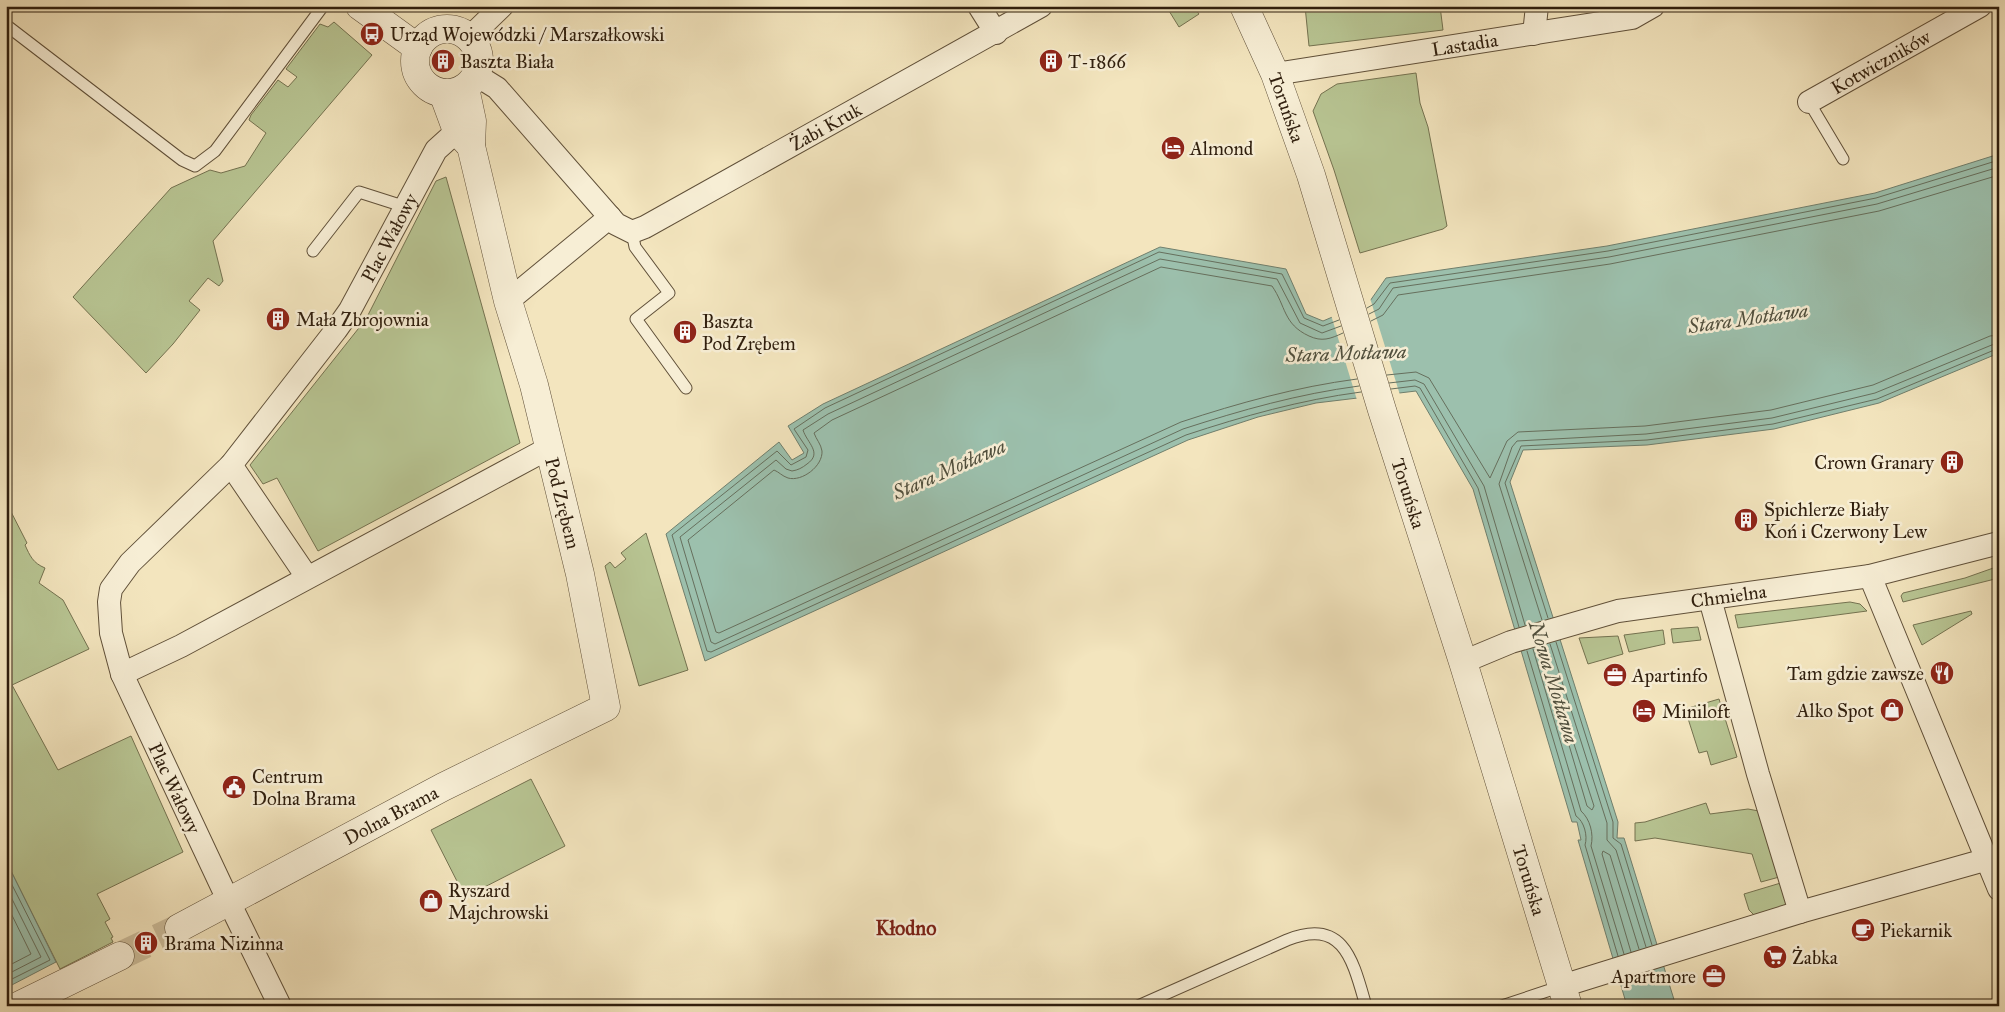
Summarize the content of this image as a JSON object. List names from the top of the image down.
{
  "streets": {
    "street": [
      "Lastadia",
      "Kotwiczników",
      "Toruńska",
      "Żabi Kruk",
      "Plac Wałowy",
      "Pod Zrębem",
      "Chmielna",
      "Dolna Brama"
    ]
  },
  "crossings": [
    ["Lastadia", "Toruńska"],
    ["Toruńska", "Chmielna"],
    ["Plac Wałowy", "Pod Zrębem"],
    ["Plac Wałowy", "Dolna Brama"],
    ["Pod Zrębem", "Dolna Brama"]
  ],
  "districts": ["Kłodno"],
  "water": ["Stara Motława", "Nowa Motława"],
  "places": {
    "bus stop": ["Urząd Wojewódzki / Marszałkowski"],
    "building": [
      "Baszta Biała",
      "T-1866",
      "Mała Zbrojownia",
      "Baszta Pod Zrębem",
      "Crown Granary",
      "Spichlerze Biały Koń i Czerwony Lew",
      "Brama Nizinna"
    ],
    "hotel": ["Almond", "Miniloft"],
    "restaurant": ["Tam gdzie zawsze"],
    "office": ["Apartinfo", "Apartmore"],
    "shop": ["Alko Spot", "Ryszard Majchrowski"],
    "public building": ["Centrum Dolna Brama"],
    "cafe": ["Piekarnik"],
    "supermarket": ["Żabka"]
  }
}
